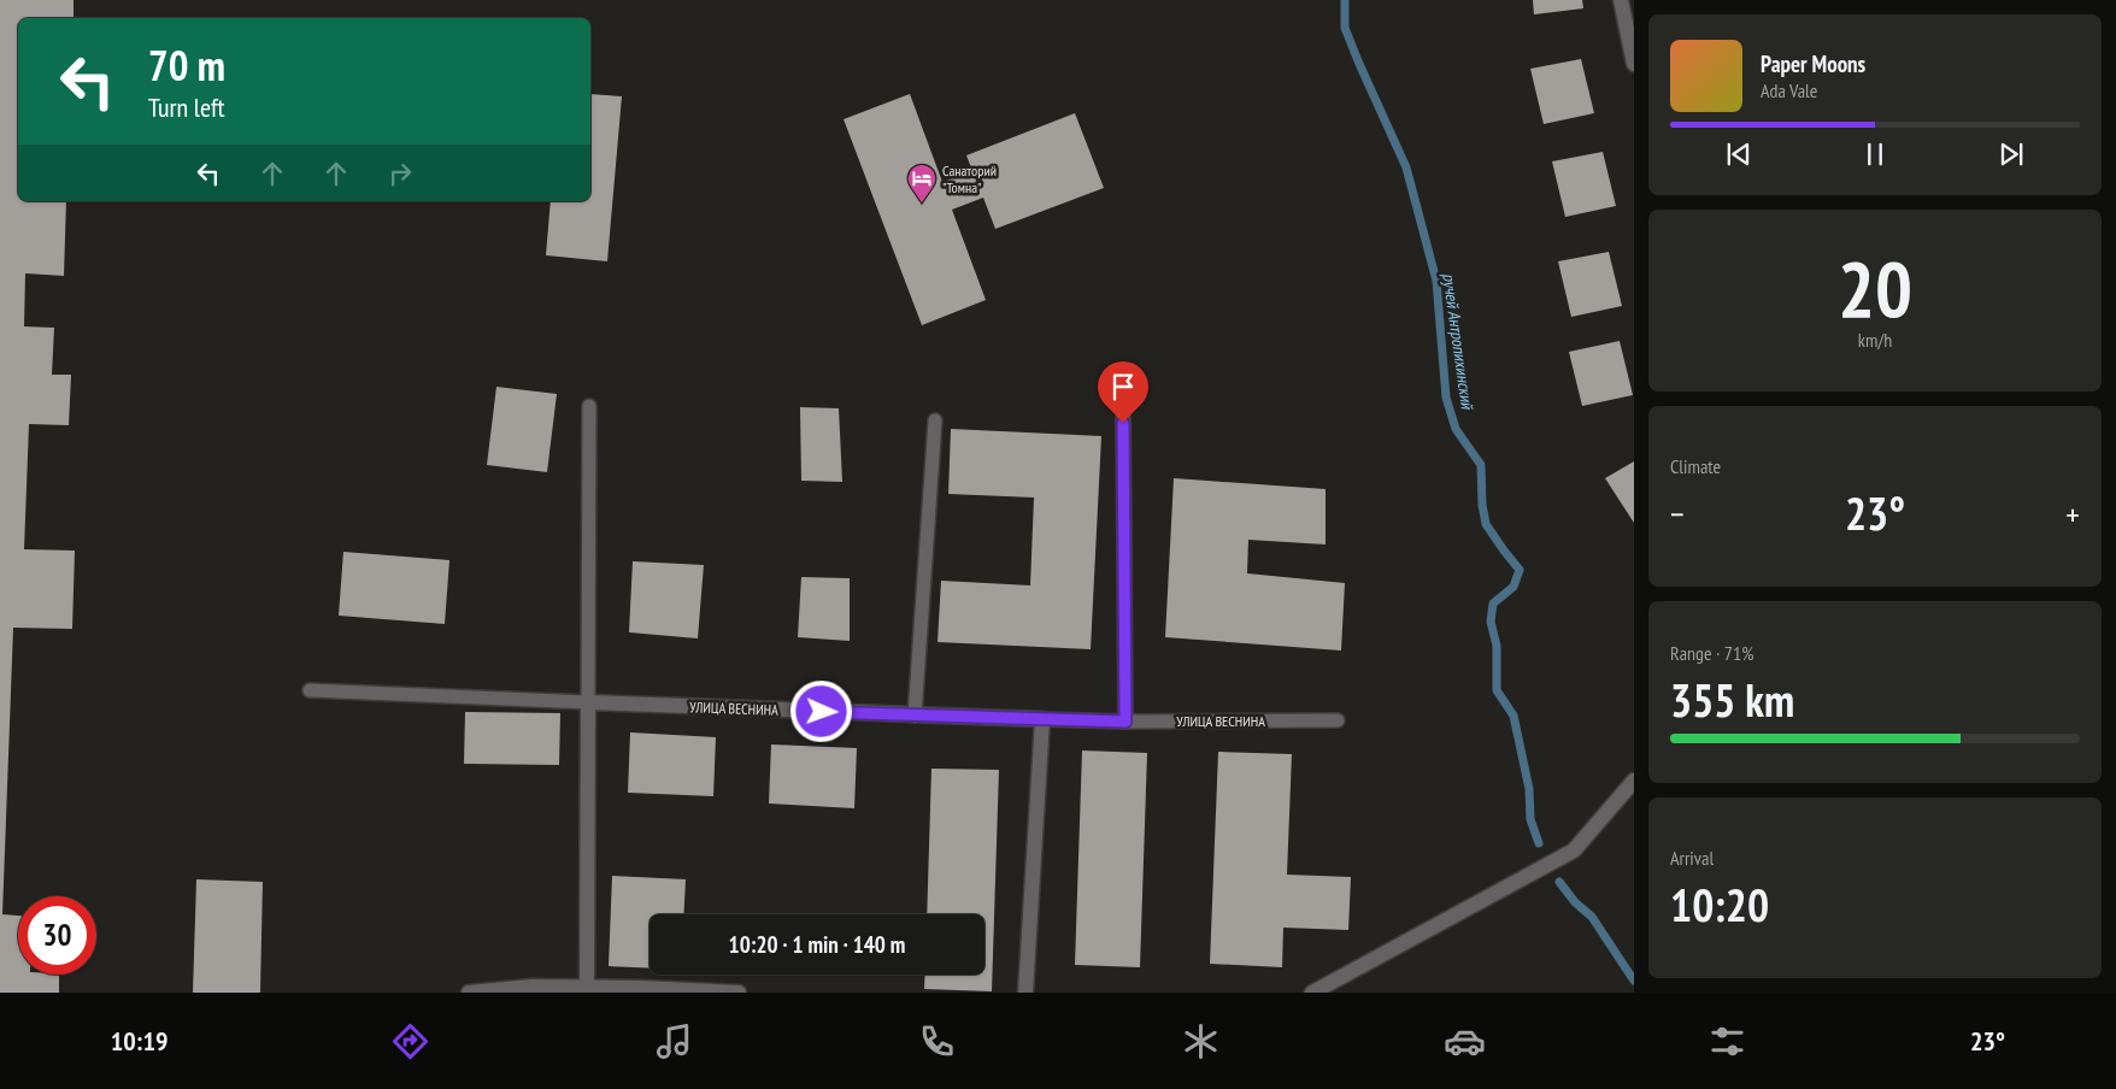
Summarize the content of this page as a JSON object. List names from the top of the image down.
{
  "streets": {
    "street": ["УЛИЦА ВЕСНИНА"]
  },
  "water": ["ручей Антропихинский"],
  "places": {
    "hotel": ["Санаторий \"Томна\""]
  },
  "page": {
    "turn": ["70 m", "Turn left"],
    "song": ["Paper Moons", "Ada Vale"],
    "tile": [
      ["20", "km/h"],
      "Climate",
      ["Range · 71%", "355 km"],
      ["Arrival", "10:20"]
    ],
    "heat": ["−", "23°", "+"],
    "limit": "30",
    "trip": "10:20 · 1 min · 140 m",
    "tabs": ["10:19", "23°"]
  }
}
